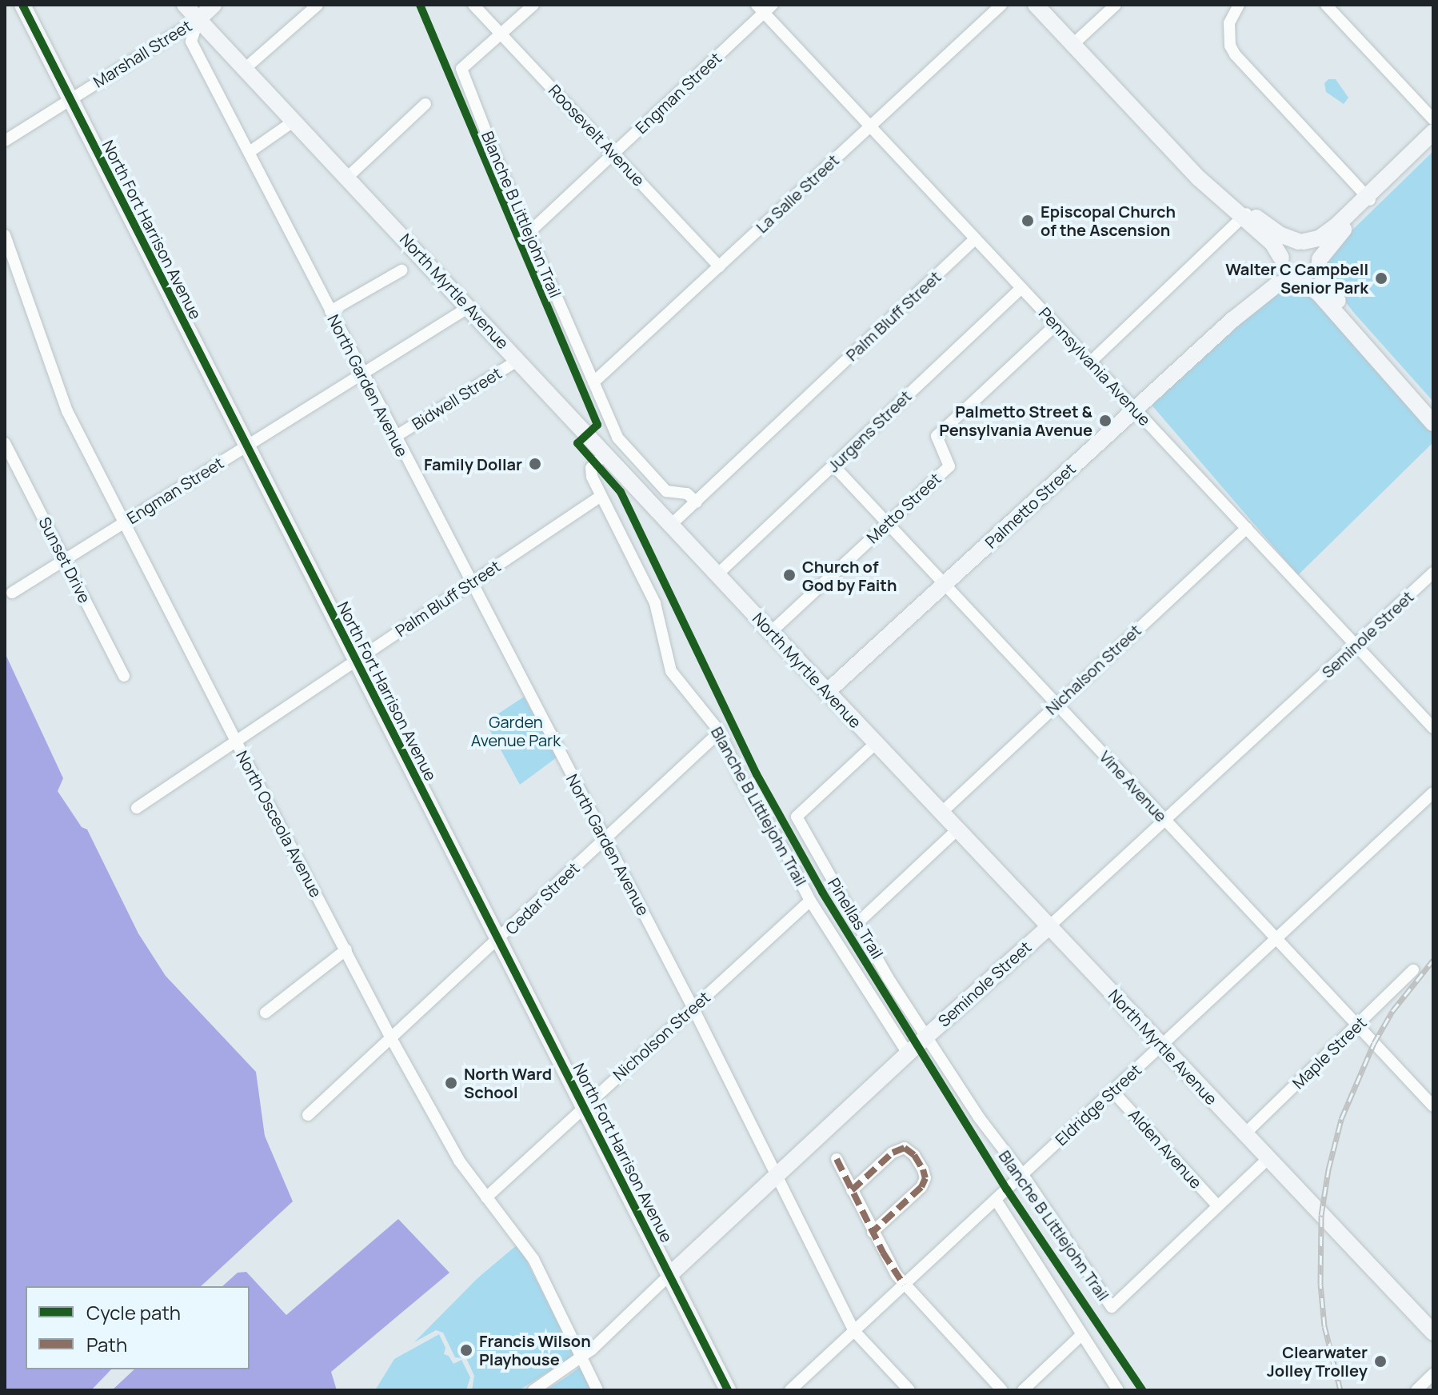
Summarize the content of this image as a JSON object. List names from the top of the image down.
{
  "streets": {
    "street": [
      "Marshall Street",
      "Engman Street",
      "Roosevelt Avenue",
      "La Salle Street",
      "Blanche B Littlejohn Trail",
      "North Fort Harrison Avenue",
      "North Myrtle Avenue",
      "Palm Bluff Street",
      "Pennsylvania Avenue",
      "North Garden Avenue",
      "Bidwell Street",
      "Jurgens Street",
      "Palmetto Street",
      "Metto Street",
      "Sunset Drive",
      "Seminole Street",
      "Nichalson Street",
      "Vine Avenue",
      "North Osceola Avenue",
      "Cedar Street",
      "Nicholson Street",
      "Maple Street",
      "Eldridge Street",
      "Alden Avenue"
    ],
    "cycle path": ["Pinellas Trail"]
  },
  "crossings": [
    ["Marshall Street", "North Fort Harrison Avenue"],
    ["Marshall Street", "North Myrtle Avenue"],
    ["Marshall Street", "North Garden Avenue"],
    ["Engman Street", "Roosevelt Avenue"],
    ["Engman Street", "Blanche B Littlejohn Trail"],
    ["Engman Street", "North Fort Harrison Avenue"],
    ["Engman Street", "North Myrtle Avenue"],
    ["Engman Street", "Pennsylvania Avenue"],
    ["Engman Street", "North Garden Avenue"],
    ["Engman Street", "Sunset Drive"],
    ["Engman Street", "North Osceola Avenue"],
    ["Roosevelt Avenue", "La Salle Street"],
    ["Roosevelt Avenue", "Blanche B Littlejohn Trail"],
    ["La Salle Street", "Blanche B Littlejohn Trail"],
    ["La Salle Street", "Pennsylvania Avenue"],
    ["Blanche B Littlejohn Trail", "North Myrtle Avenue"],
    ["Blanche B Littlejohn Trail", "Palm Bluff Street"],
    ["Blanche B Littlejohn Trail", "Seminole Street"],
    ["Blanche B Littlejohn Trail", "Cedar Street"],
    ["Blanche B Littlejohn Trail", "Nicholson Street"],
    ["Blanche B Littlejohn Trail", "Eldridge Street"],
    ["Blanche B Littlejohn Trail", "Alden Avenue"],
    ["North Fort Harrison Avenue", "Palm Bluff Street"],
    ["North Fort Harrison Avenue", "Seminole Street"],
    ["North Fort Harrison Avenue", "Cedar Street"],
    ["North Fort Harrison Avenue", "Nicholson Street"],
    ["North Myrtle Avenue", "Palm Bluff Street"],
    ["North Myrtle Avenue", "North Garden Avenue"],
    ["North Myrtle Avenue", "Bidwell Street"],
    ["North Myrtle Avenue", "Jurgens Street"],
    ["North Myrtle Avenue", "Palmetto Street"],
    ["North Myrtle Avenue", "Metto Street"],
    ["North Myrtle Avenue", "Seminole Street"],
    ["North Myrtle Avenue", "Nichalson Street"],
    ["North Myrtle Avenue", "Maple Street"],
    ["North Myrtle Avenue", "Eldridge Street"],
    ["Palm Bluff Street", "Pennsylvania Avenue"],
    ["Palm Bluff Street", "North Garden Avenue"],
    ["Palm Bluff Street", "North Osceola Avenue"],
    ["Pennsylvania Avenue", "Jurgens Street"],
    ["Pennsylvania Avenue", "Palmetto Street"],
    ["Pennsylvania Avenue", "Metto Street"],
    ["Pennsylvania Avenue", "Seminole Street"],
    ["Pennsylvania Avenue", "Nichalson Street"],
    ["North Garden Avenue", "Bidwell Street"],
    ["North Garden Avenue", "Seminole Street"],
    ["North Garden Avenue", "Cedar Street"],
    ["North Garden Avenue", "Nicholson Street"],
    ["North Garden Avenue", "Eldridge Street"],
    ["Jurgens Street", "Vine Avenue"],
    ["Palmetto Street", "Vine Avenue"],
    ["Metto Street", "Vine Avenue"],
    ["Seminole Street", "Vine Avenue"],
    ["Seminole Street", "North Osceola Avenue"],
    ["Nichalson Street", "Vine Avenue"],
    ["Vine Avenue", "Maple Street"],
    ["Vine Avenue", "Eldridge Street"],
    ["North Osceola Avenue", "Cedar Street"],
    ["North Osceola Avenue", "Nicholson Street"],
    ["Eldridge Street", "Alden Avenue"]
  ],
  "parks": ["Garden Avenue Park"],
  "places": [
    "Episcopal Church of the Ascension",
    "Walter C Campbell Senior Park",
    "Palmetto Street & Pensylvania Avenue",
    "Family Dollar",
    "Church of God by Faith",
    "North Ward School",
    "Francis Wilson Playhouse",
    "Clearwater Jolley Trolley"
  ],
  "legend": ["Cycle path", "Path"]
}
